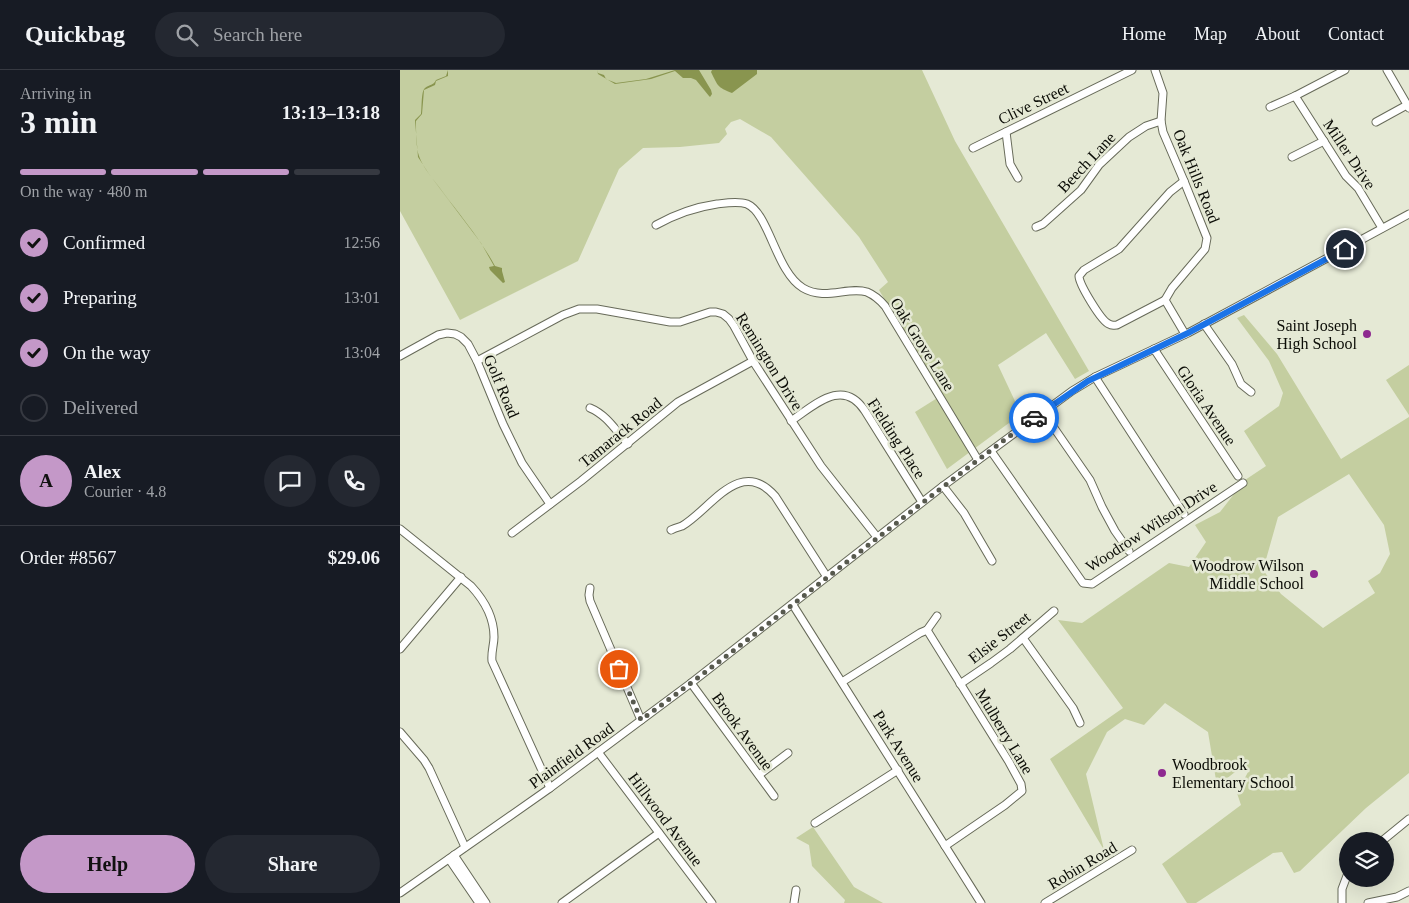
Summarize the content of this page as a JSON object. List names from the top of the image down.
{
  "streets": {
    "street": [
      "Clive Street",
      "Miller Drive",
      "Beech Lane",
      "Oak Hills Road",
      "Oak Grove Lane",
      "Remington Drive",
      "Golf Road",
      "Gloria Avenue",
      "Tamarack Road",
      "Fielding Place",
      "Woodrow Wilson Drive",
      "Elsie Street",
      "Brook Avenue",
      "Mulberry Lane",
      "Park Avenue",
      "Plainfield Road",
      "Hillwood Avenue",
      "Robin Road"
    ]
  },
  "crossings": [
    ["Miller Drive", "Plainfield Road"],
    ["Beech Lane", "Oak Hills Road"],
    ["Oak Grove Lane", "Plainfield Road"],
    ["Remington Drive", "Golf Road"],
    ["Remington Drive", "Tamarack Road"],
    ["Remington Drive", "Fielding Place"],
    ["Remington Drive", "Plainfield Road"],
    ["Golf Road", "Tamarack Road"],
    ["Gloria Avenue", "Plainfield Road"],
    ["Fielding Place", "Plainfield Road"],
    ["Woodrow Wilson Drive", "Plainfield Road"],
    ["Elsie Street", "Mulberry Lane"],
    ["Brook Avenue", "Plainfield Road"],
    ["Mulberry Lane", "Park Avenue"],
    ["Park Avenue", "Plainfield Road"],
    ["Plainfield Road", "Hillwood Avenue"]
  ],
  "places": ["Saint Joseph High School", "Woodrow Wilson Middle School", "Woodbrook Elementary School"],
  "page": {
    "header": "Quickbag",
    "search": "Search here",
    "nav": [
      "Home",
      "Map",
      "About",
      "Contact"
    ],
    "heading": ["3 min", "Arriving in", "13:13–13:18"],
    "panel": [
      "Alex",
      "Courier · 4.8",
      "Order #8567",
      "$29.06"
    ],
    "bar": "On the way · 480 m",
    "list": [
      ["Confirmed", "12:56"],
      ["Preparing", "13:01"],
      ["On the way", "13:04"],
      "Delivered"
    ],
    "round": "A",
    "buttons": ["Help", "Share"]
  }
}
